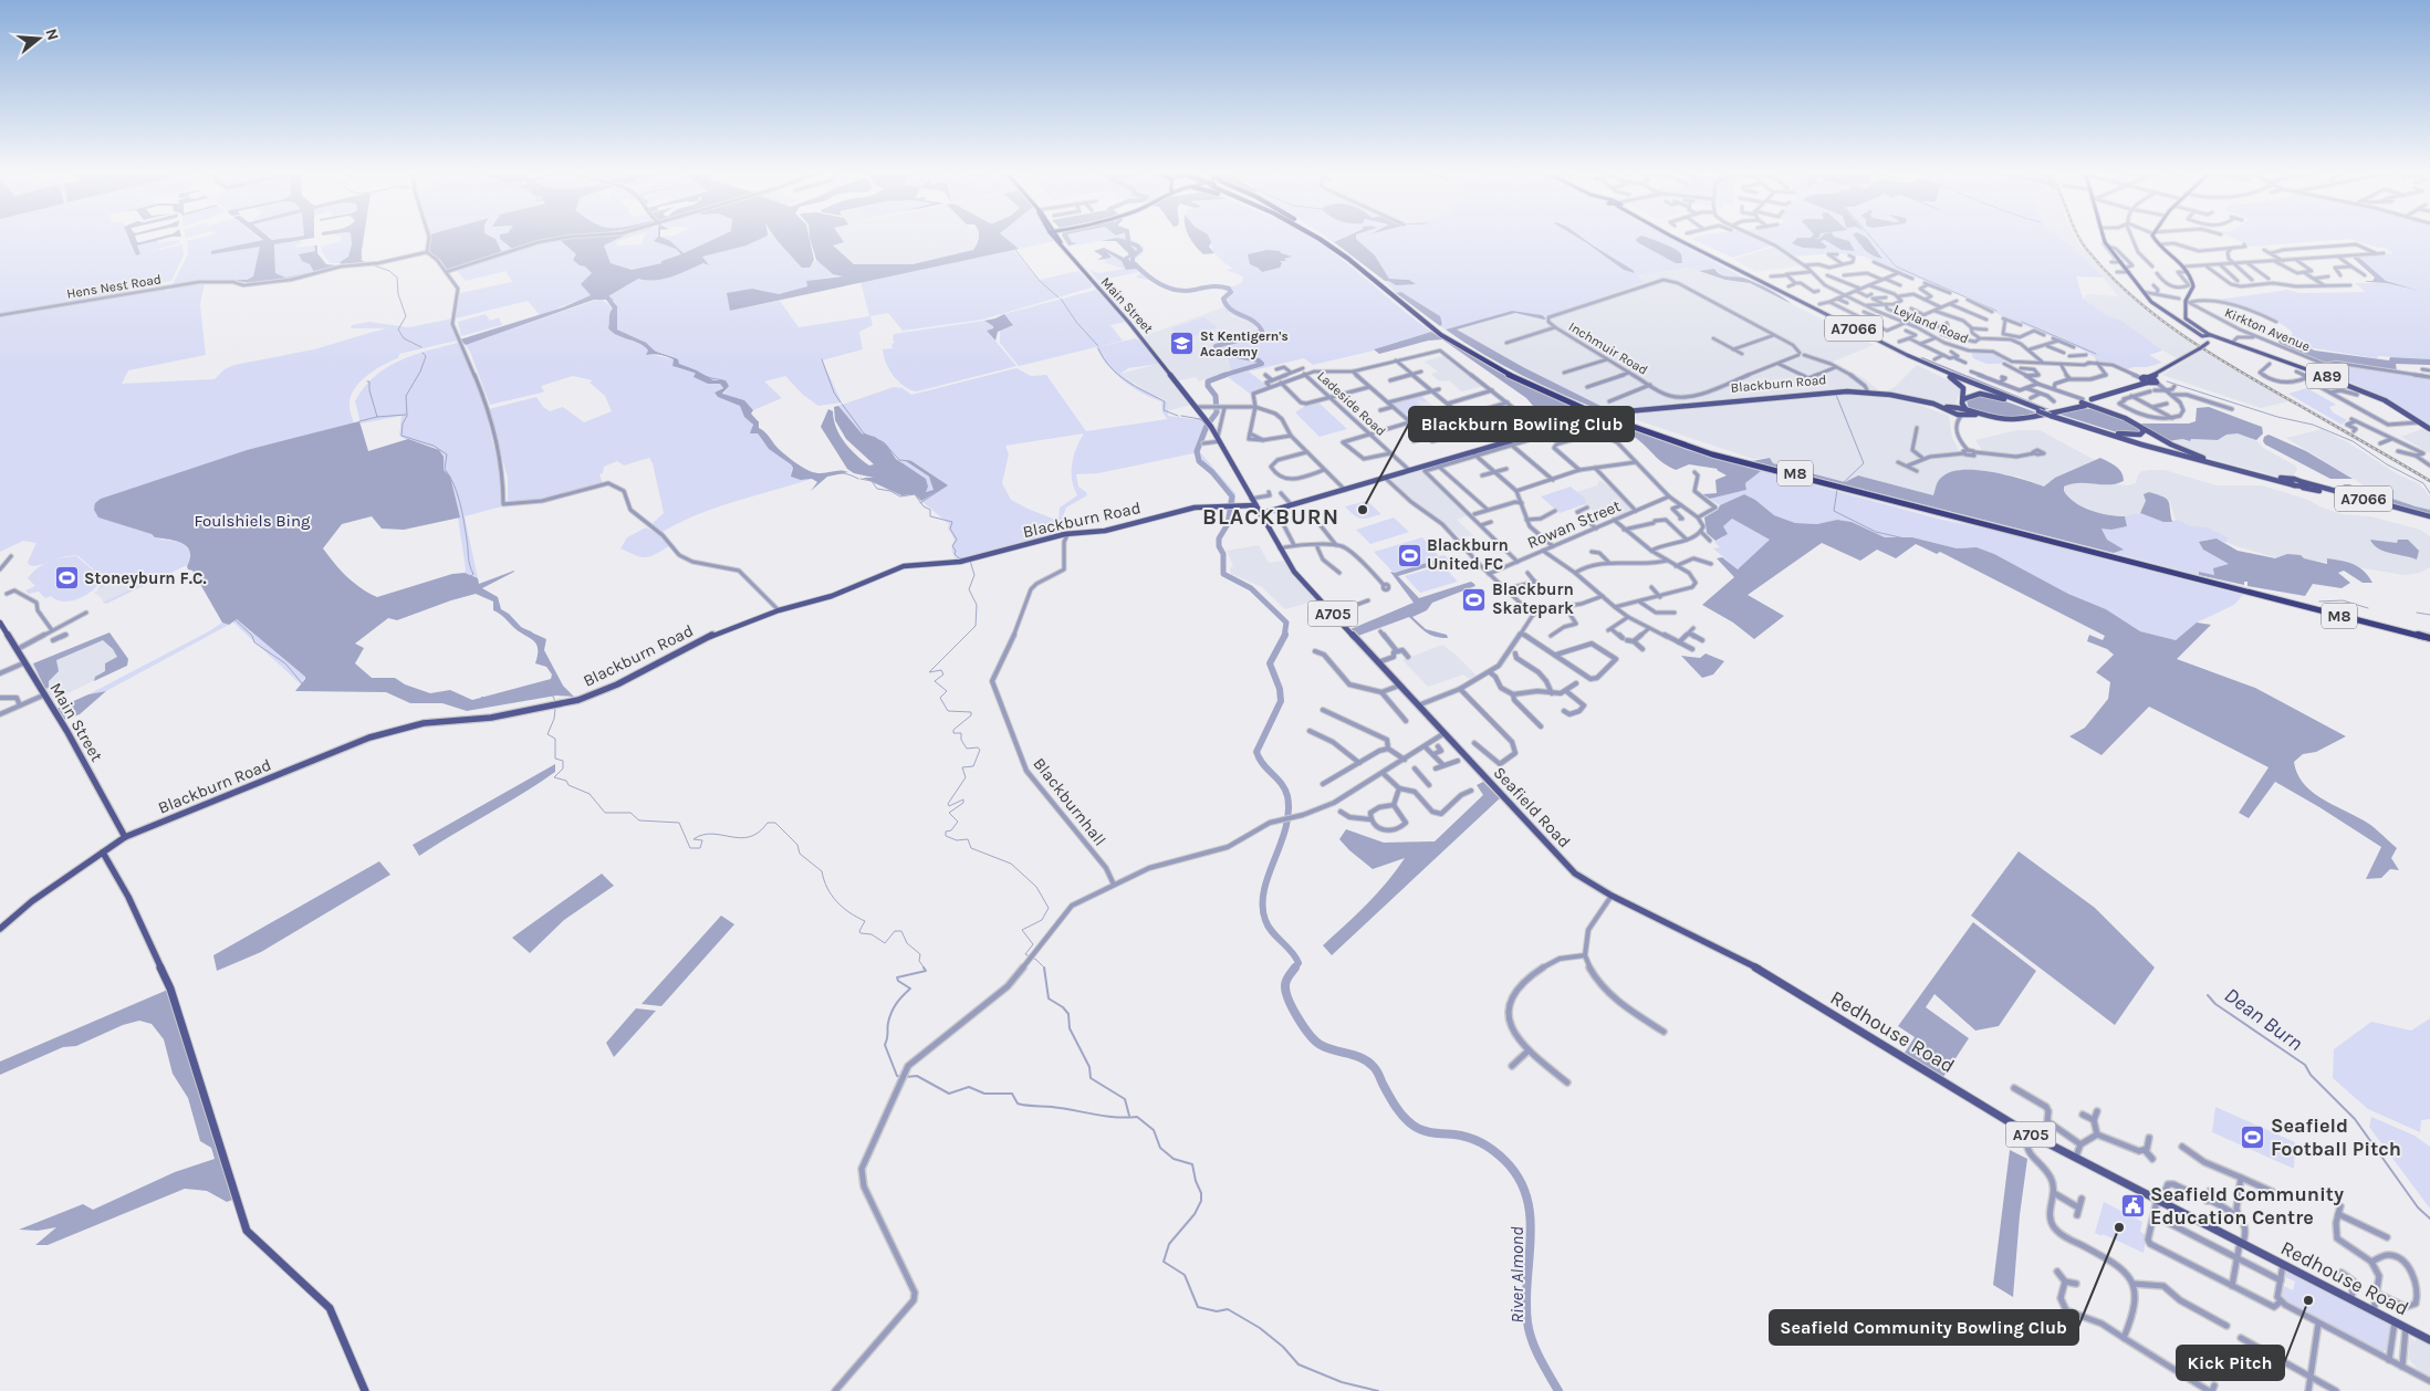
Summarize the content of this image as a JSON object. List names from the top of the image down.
{
  "streets": {
    "highway": ["M8"],
    "main road": [
      "Main Street",
      "A7066",
      "A89",
      "Blackburn Road",
      "A705",
      "Seafield Road",
      "Redhouse Road"
    ],
    "street": [
      "Hens Nest Road",
      "Leyland Road",
      "Kirkton Avenue",
      "Inchmuir Road",
      "Ladeside Road",
      "Rowan Street",
      "Blackburnhall"
    ]
  },
  "crossings": [
    ["Main Street", "Blackburn Road"],
    ["Main Street", "A705"],
    ["A7066", "Blackburn Road"],
    ["Kirkton Avenue", "A89"],
    ["Inchmuir Road", "Blackburn Road"],
    ["Blackburn Road", "Ladeside Road"],
    ["Blackburn Road", "A705"],
    ["Blackburn Road", "Blackburnhall"],
    ["A705", "Seafield Road"],
    ["Seafield Road", "Redhouse Road"]
  ],
  "districts": ["BLACKBURN"],
  "water": ["Dean Burn", "River Almond"],
  "parks": ["Foulshiels Bing"],
  "places": {
    "school or university": ["St Kentigern's Academy"],
    "other": ["Blackburn Bowling Club", "Seafield Community Bowling Club", "Kick Pitch"],
    "sports": [
      "Blackburn United FC",
      "Stoneyburn F.C.",
      "Blackburn Skatepark",
      "Seafield Football Pitch"
    ],
    "public building": ["Seafield Community Education Centre"]
  },
  "north": "right"
}
